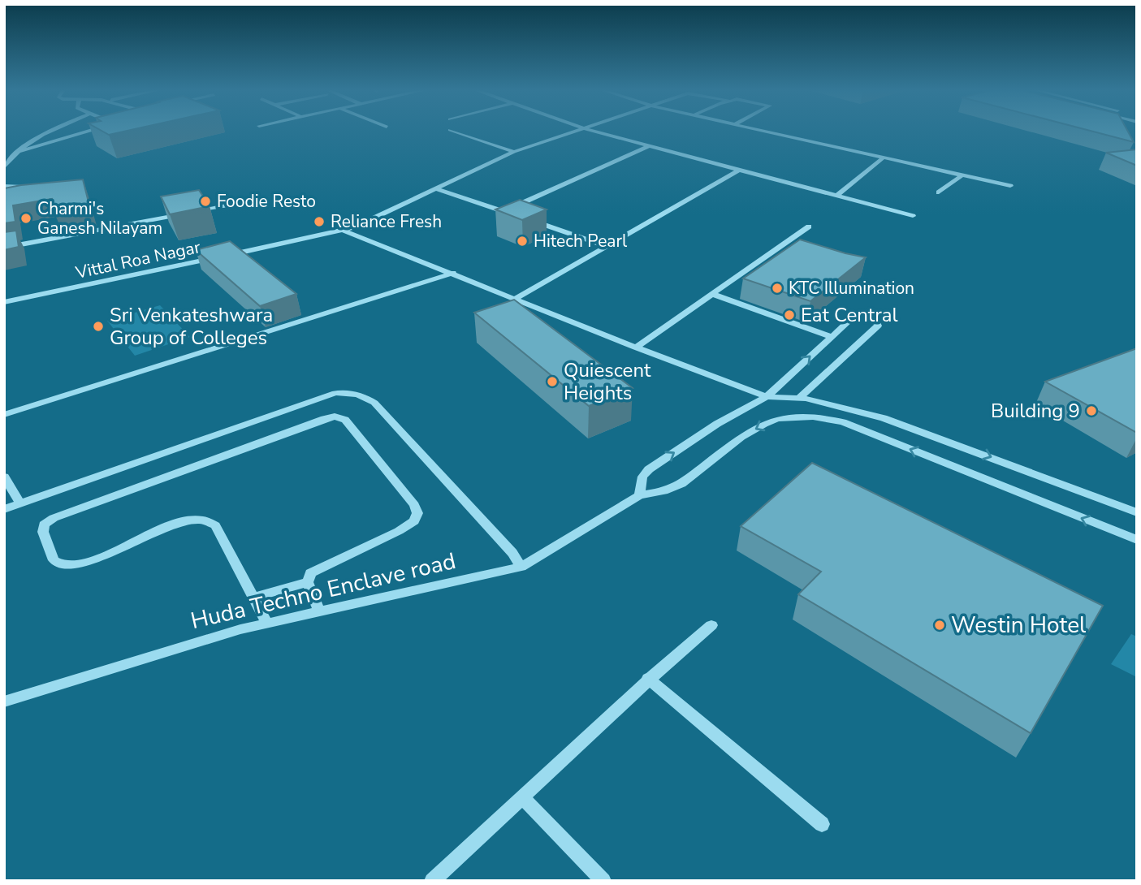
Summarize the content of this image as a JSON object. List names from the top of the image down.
{
  "streets": {
    "street": ["Vittal Roa Nagar", "Huda Techno Enclave road"]
  },
  "places": [
    "Foodie Resto",
    "Charmi's Ganesh Nilayam",
    "Reliance Fresh",
    "Hitech Pearl",
    "KTC Illumination",
    "Eat Central",
    "Sri Venkateshwara Group of Colleges",
    "Quiescent Heights",
    "Building 9",
    "Westin Hotel"
  ]
}
